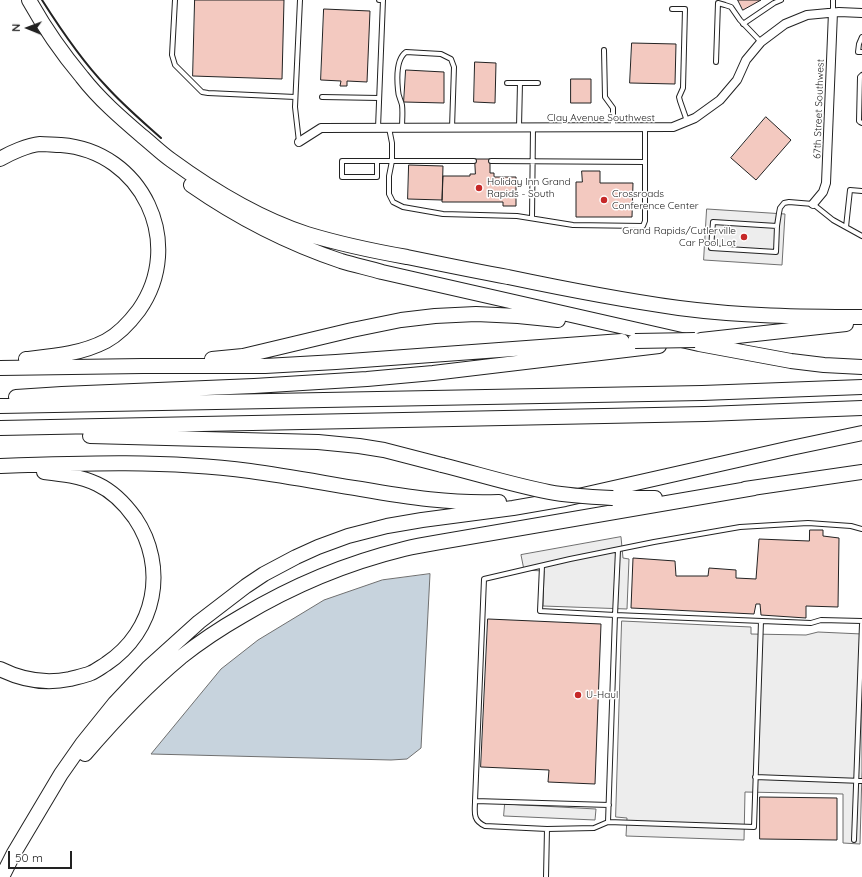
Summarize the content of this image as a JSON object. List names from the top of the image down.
{
  "streets": {
    "street": ["67th Street Southwest", "Clay Avenue Southwest"]
  },
  "crossings": [
    ["67th Street Southwest", "Clay Avenue Southwest"]
  ],
  "places": [
    "Holiday Inn Grand Rapids - South",
    "Crossroads Conference Center",
    "Grand Rapids/Cutlerville Car Pool Lot",
    "U-Haul"
  ],
  "scale_bar": "50 m",
  "north": "left"
}
